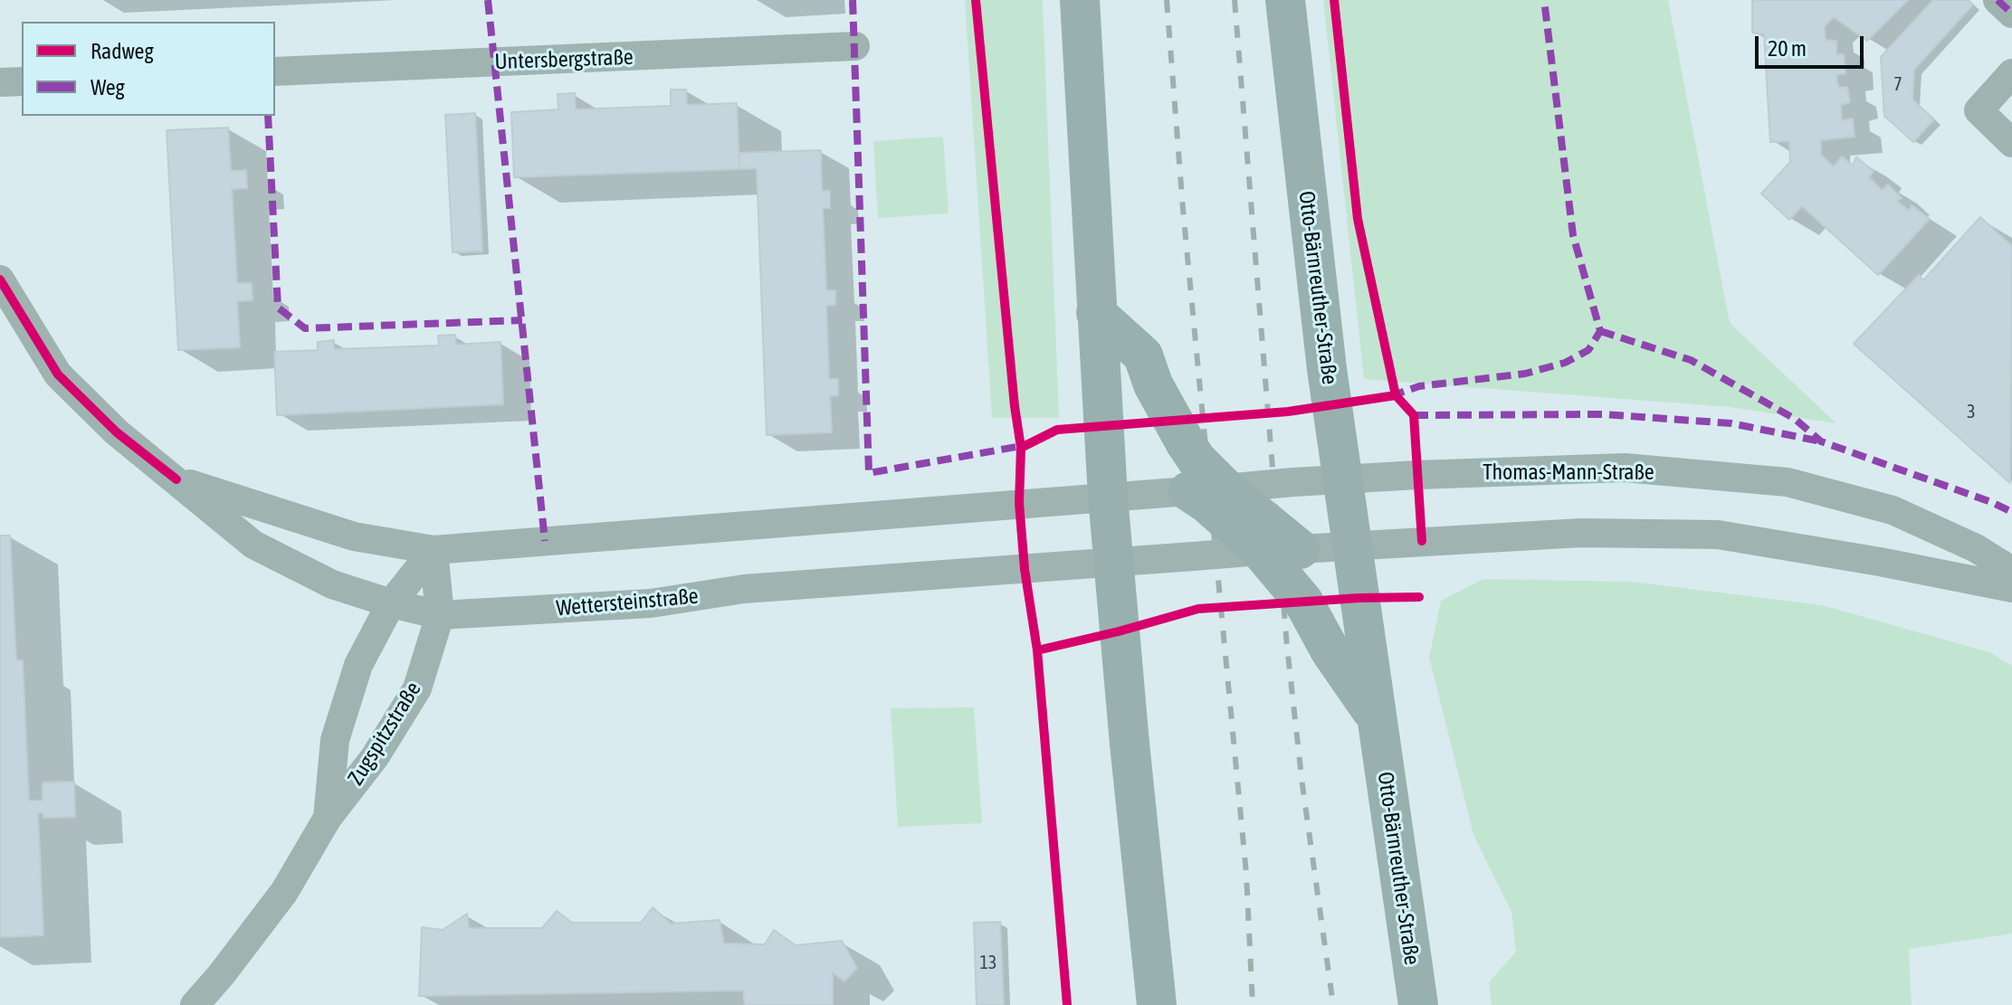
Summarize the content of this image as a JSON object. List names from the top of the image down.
{
  "streets": {
    "main road": ["Otto-Bärnreuther-Straße"],
    "street": [
      "Untersbergstraße",
      "Thomas-Mann-Straße",
      "Wettersteinstraße",
      "Zugspitzstraße"
    ]
  },
  "crossings": [
    ["Otto-Bärnreuther-Straße", "Thomas-Mann-Straße"],
    ["Thomas-Mann-Straße", "Wettersteinstraße"],
    ["Wettersteinstraße", "Zugspitzstraße"]
  ],
  "house_numbers": ["7", "3", "13"],
  "legend": ["Radweg", "Weg"],
  "scale_bar": "20 m"
}
